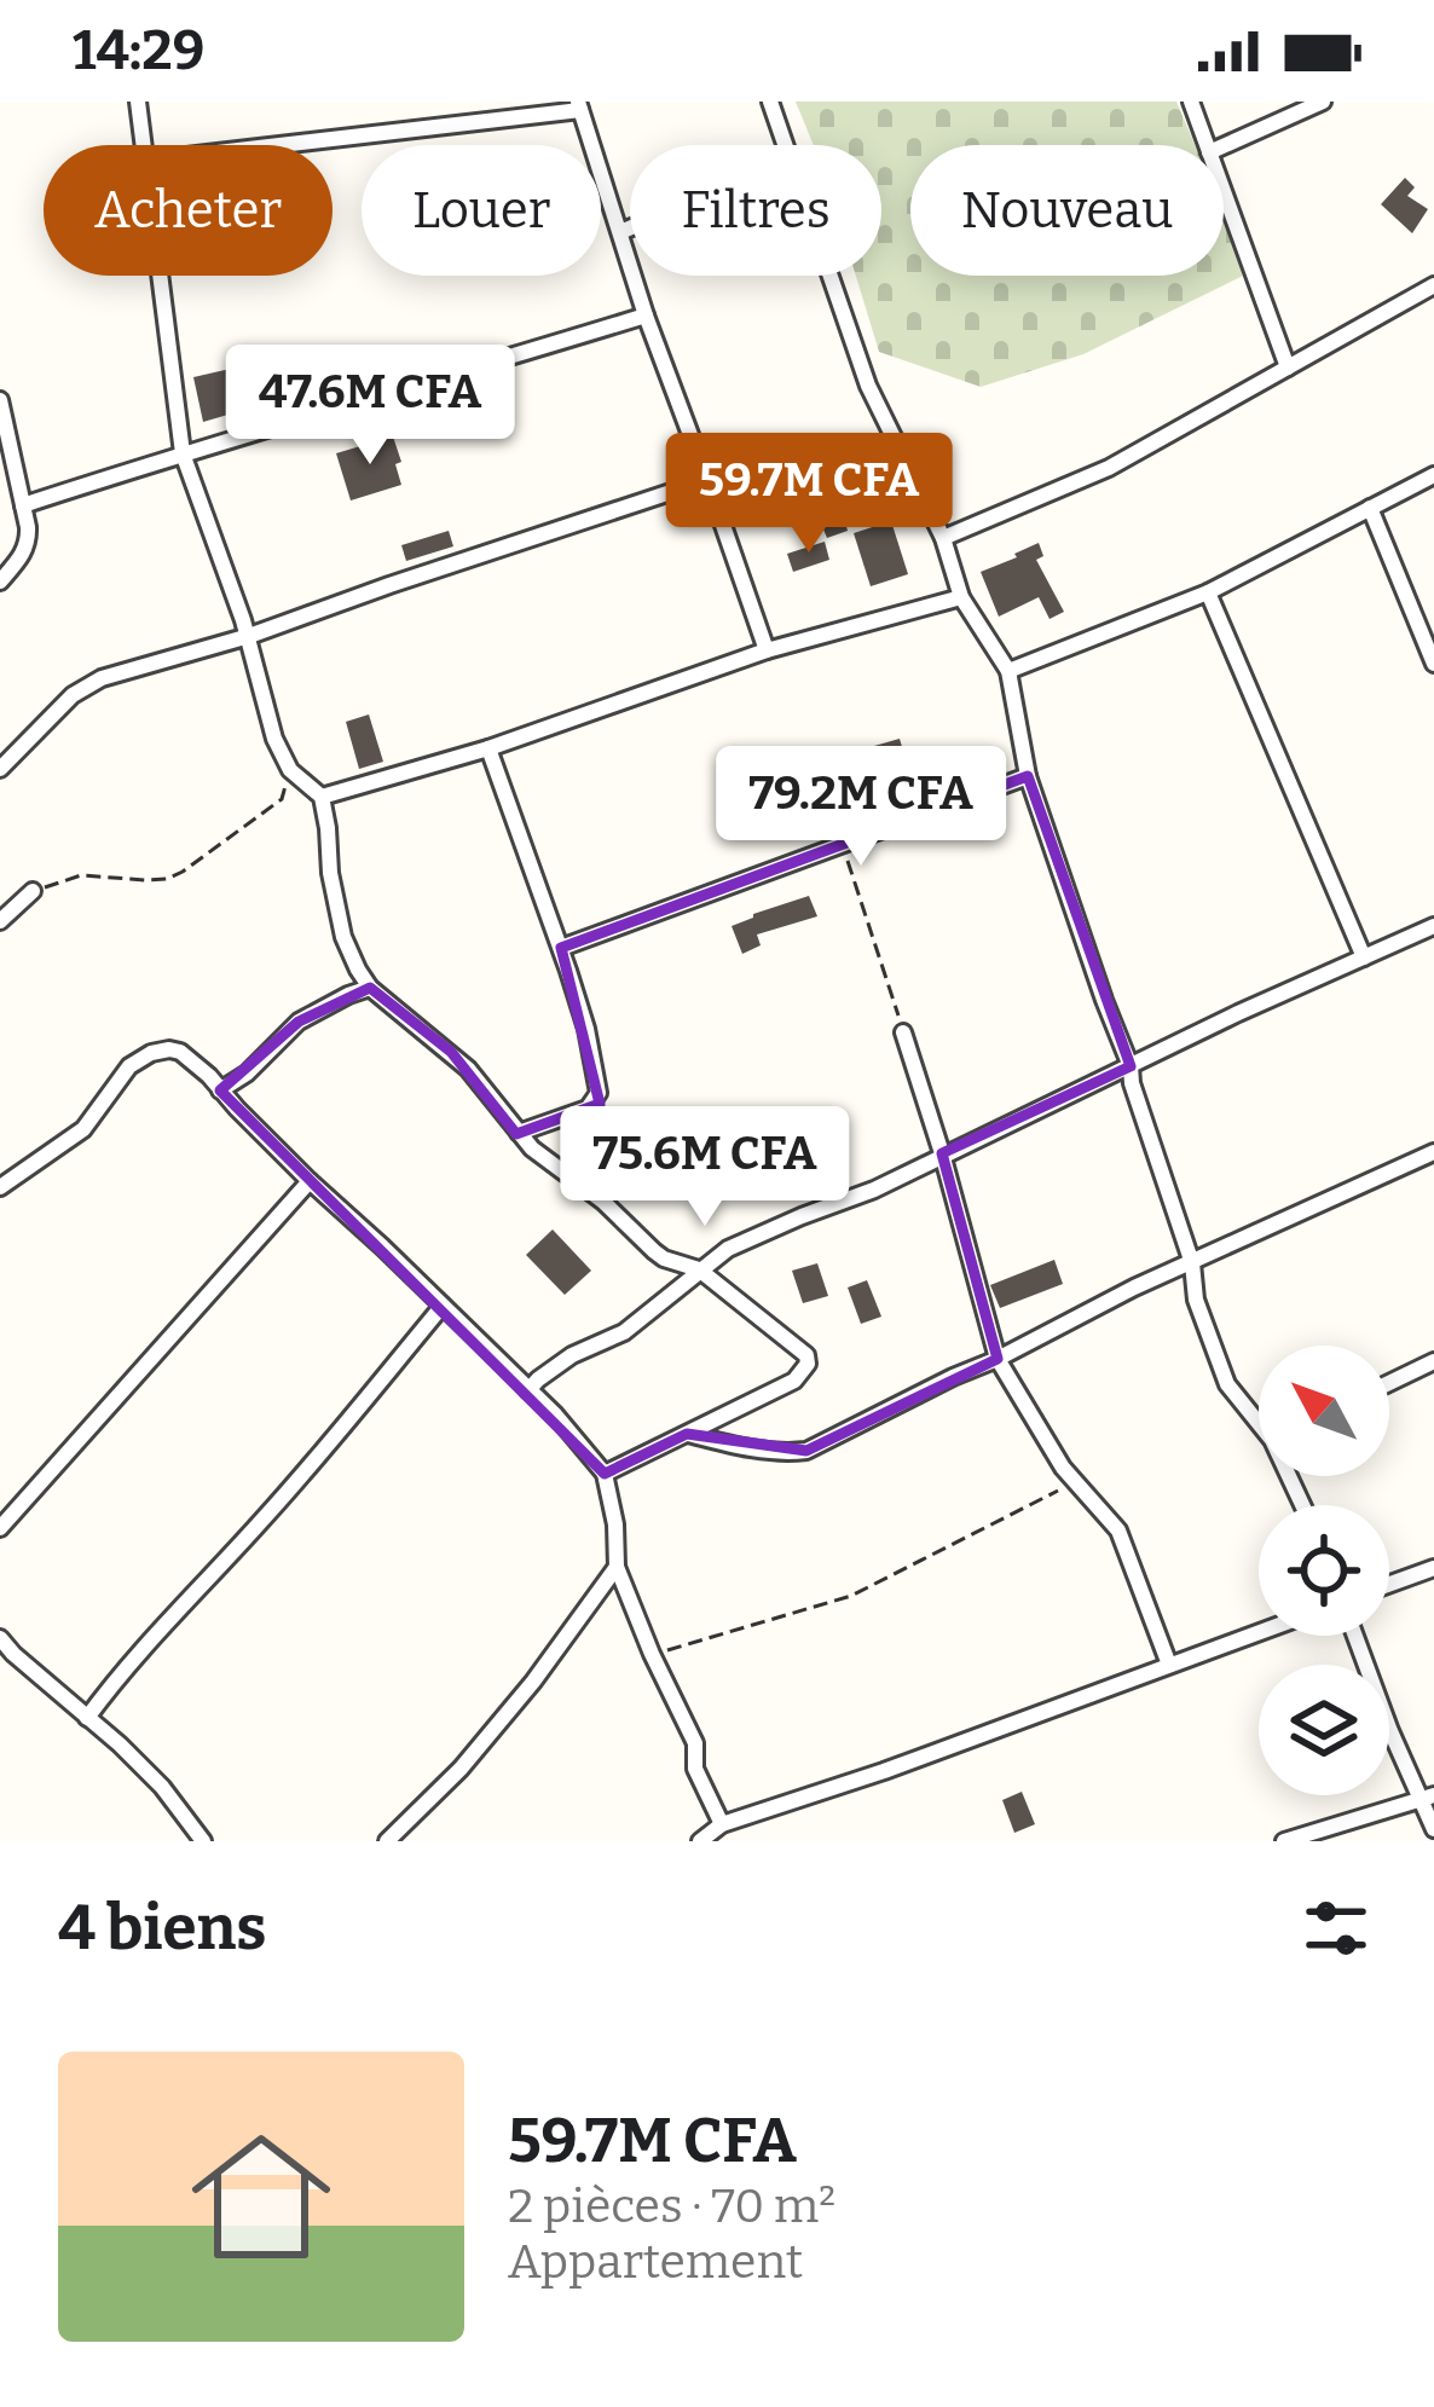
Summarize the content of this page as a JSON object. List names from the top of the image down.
{
  "north": "top left",
  "page": {
    "status": "14:29",
    "chip": [
      "Acheter",
      "Louer",
      "Filtres",
      "Nouveau"
    ],
    "price": [
      "47.6M CFA",
      "59.7M CFA",
      "79.2M CFA",
      "75.6M CFA"
    ],
    "heading": "4 biens",
    "list": [
      {
        "name": "59.7M CFA",
        "note": "2 pièces · 70 m² · Appartement"
      }
    ]
  }
}
